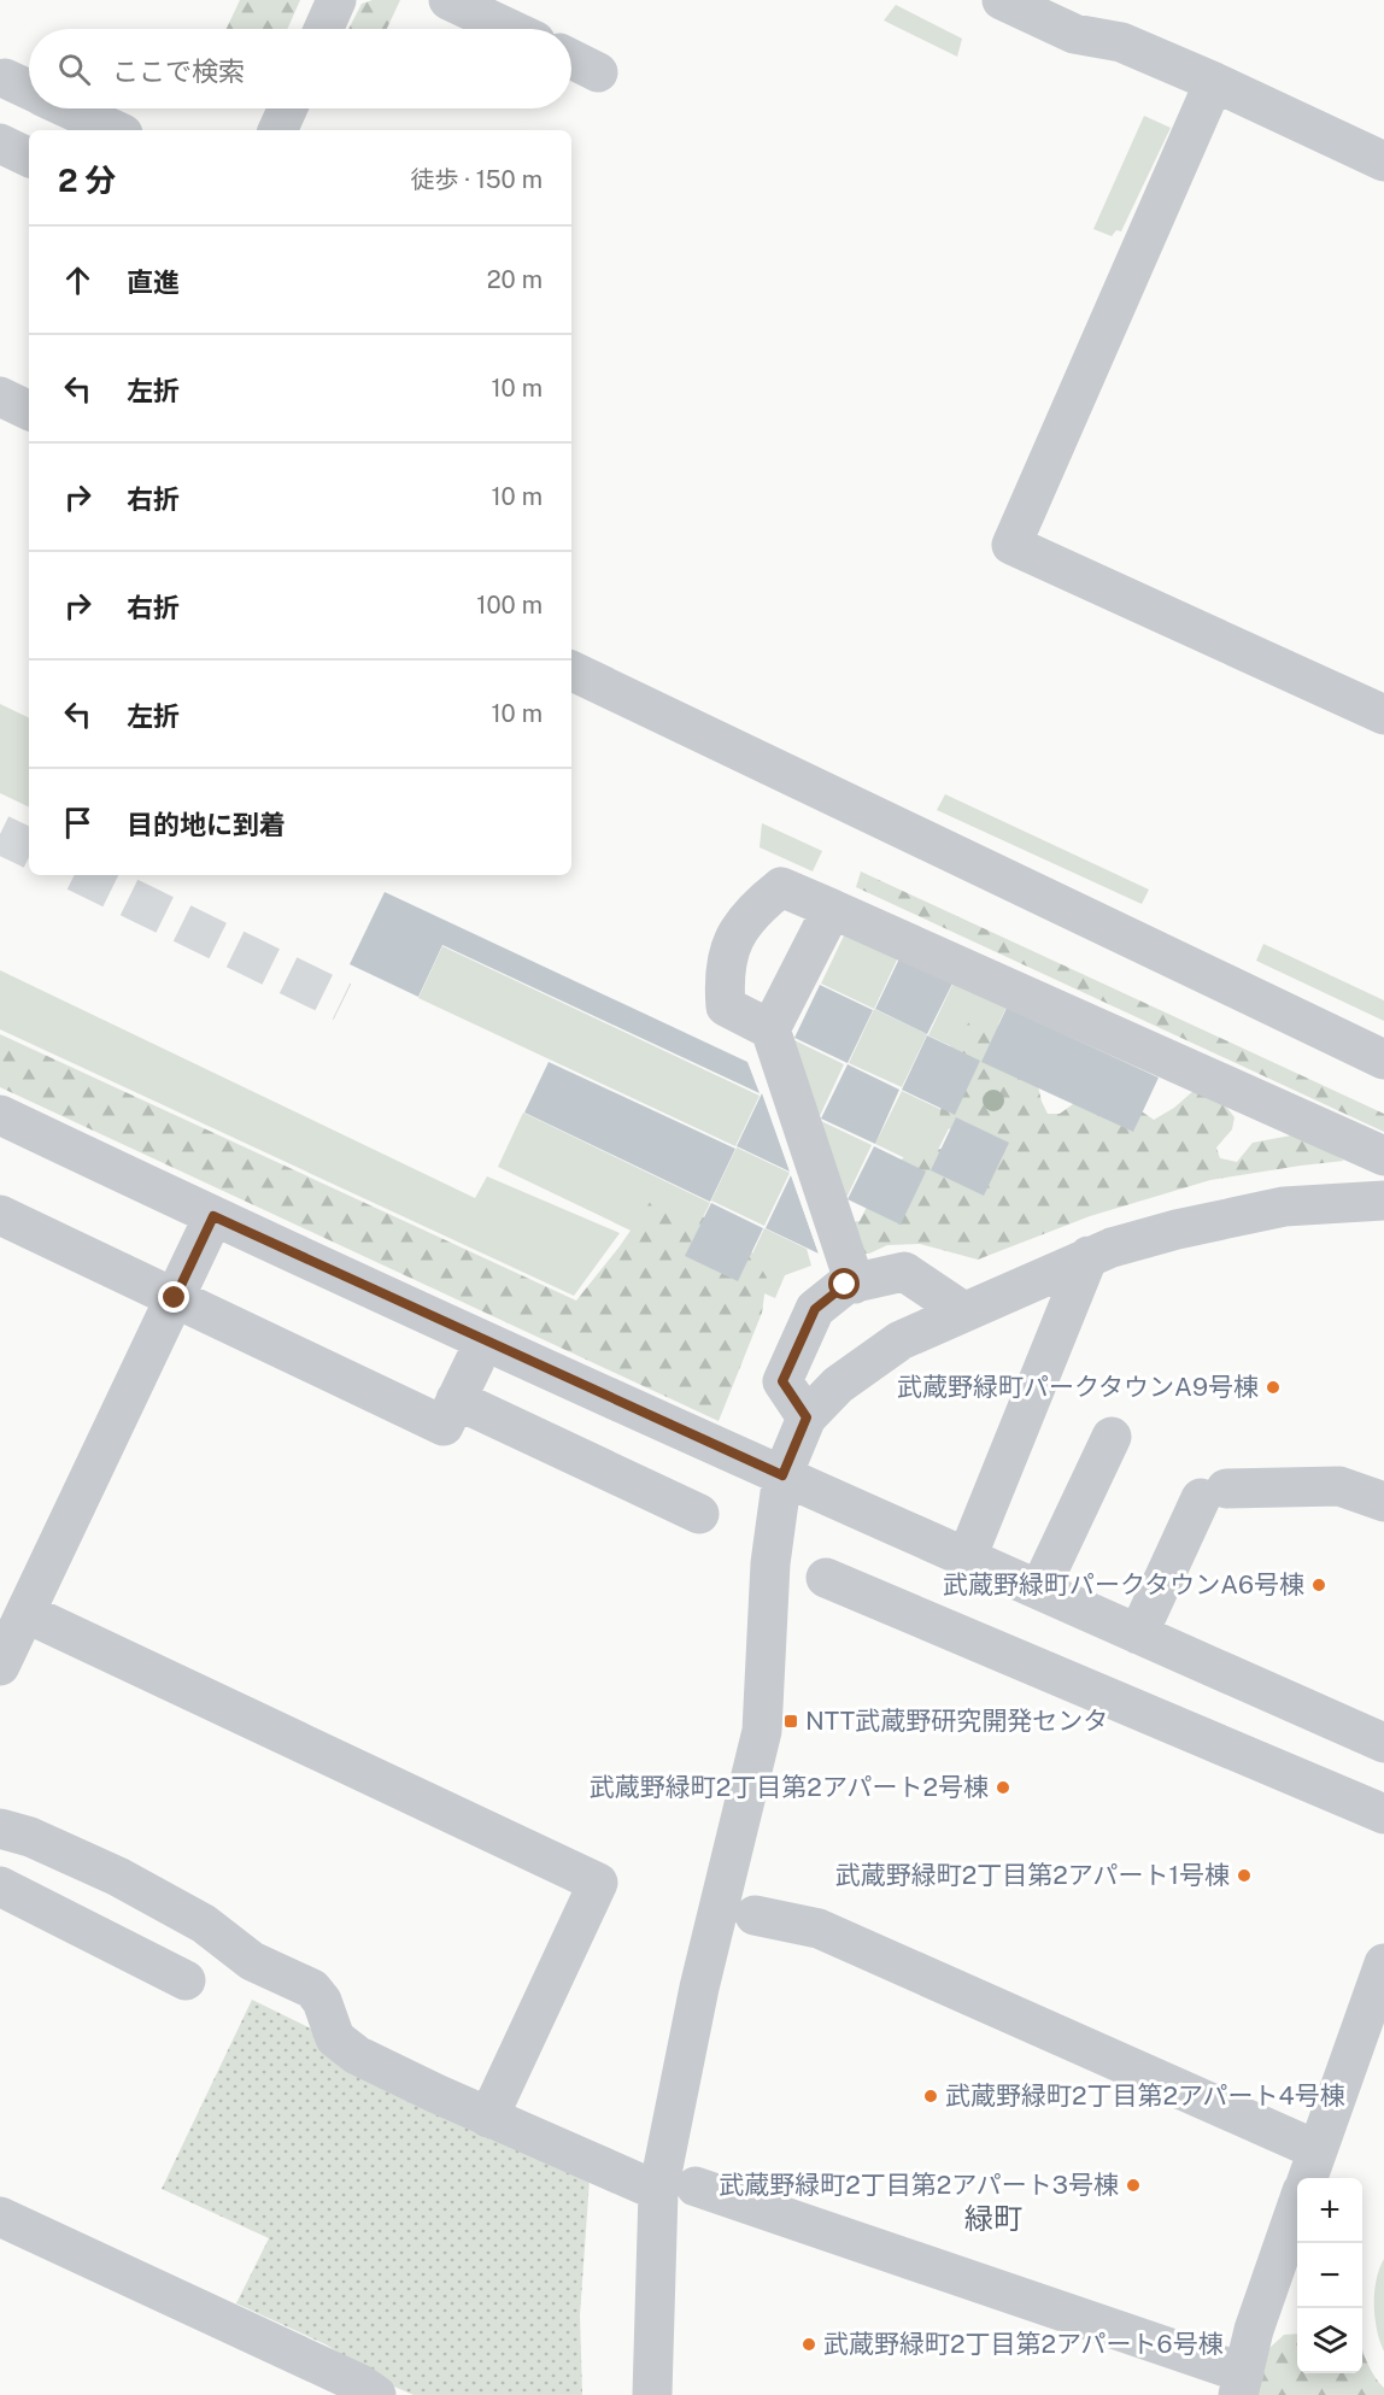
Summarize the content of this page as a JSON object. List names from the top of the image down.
{
  "districts": ["緑町"],
  "places": {
    "other": [
      "武蔵野緑町パークタウンA9号棟",
      "武蔵野緑町パークタウンA6号棟",
      "武蔵野緑町2丁目第2アパート2号棟",
      "武蔵野緑町2丁目第2アパート1号棟",
      "武蔵野緑町2丁目第2アパート4号棟",
      "武蔵野緑町2丁目第2アパート3号棟",
      "武蔵野緑町2丁目第2アパート6号棟"
    ],
    "transit": ["NTT武蔵野研究開発センタ"]
  },
  "page": {
    "search": "ここで検索",
    "heading": ["2 分", "徒歩 · 150 m"],
    "list": [
      ["直進", "20 m"],
      ["左折", "10 m"],
      ["右折", "10 m"],
      ["右折", "100 m"],
      ["左折", "10 m"],
      "目的地に到着"
    ],
    "map_buttons": ["+", "−"]
  }
}
